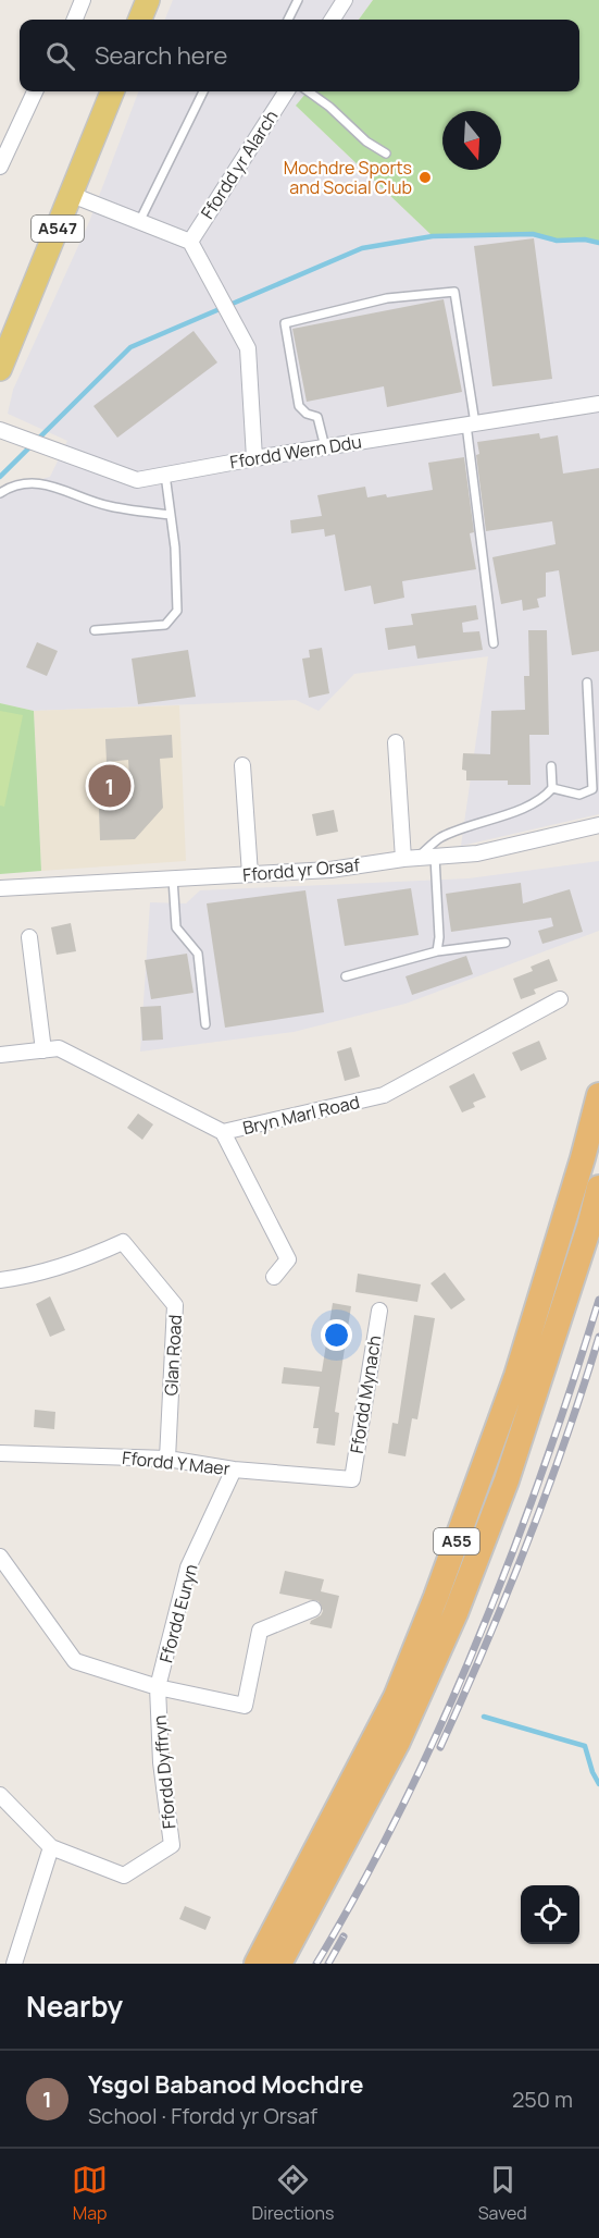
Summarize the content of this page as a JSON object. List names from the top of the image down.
{
  "streets": {
    "highway": ["A55"],
    "main road": ["A547"],
    "street": [
      "Ffordd yr Alarch",
      "Ffordd Wern Ddu",
      "Ffordd yr Orsaf",
      "Bryn Marl Road",
      "Glan Road",
      "Ffordd Mynach",
      "Ffordd Y Maer",
      "Ffordd Euryn",
      "Ffordd Dyffryn"
    ]
  },
  "crossings": [
    ["Glan Road", "Ffordd Y Maer"],
    ["Ffordd Mynach", "Ffordd Y Maer"],
    ["Ffordd Y Maer", "Ffordd Euryn"],
    ["Ffordd Euryn", "Ffordd Dyffryn"]
  ],
  "places": ["Mochdre Sports and Social Club"],
  "north": "bottom",
  "page": {
    "search": "Search here",
    "pins": "1",
    "heading": "Nearby",
    "list": [
      {
        "mark": "1",
        "name": "Ysgol Babanod Mochdre",
        "note": "School · Ffordd yr Orsaf",
        "value": "250 m"
      }
    ],
    "nav": ["Map", "Directions", "Saved"]
  }
}
